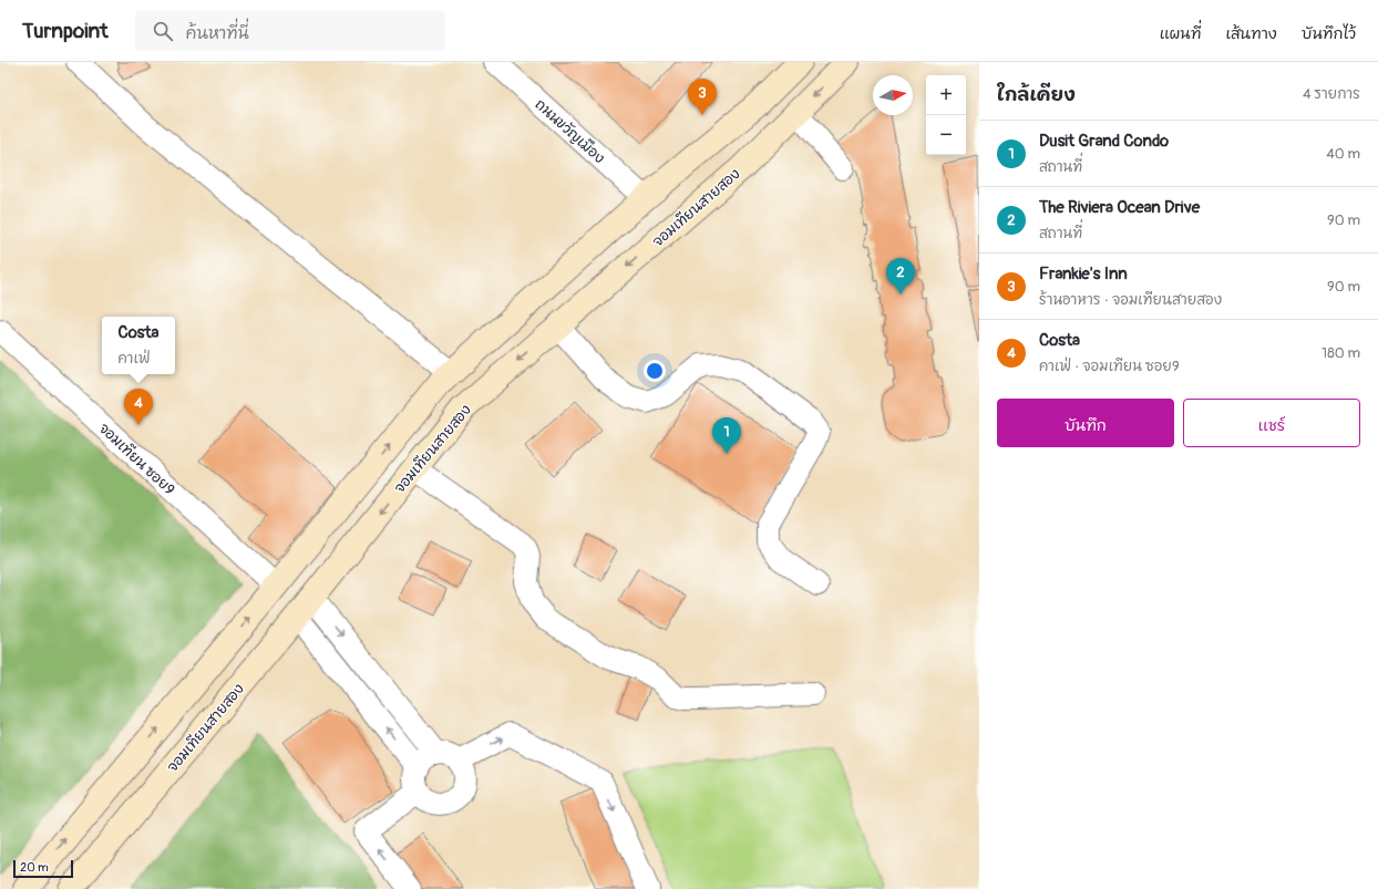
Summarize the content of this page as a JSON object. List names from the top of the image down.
{
  "streets": {
    "main road": ["จอมเทียนสายสอง"],
    "street": ["ถนนขวัญเมือง", "จอมเทียน ซอย9"]
  },
  "scale_bar": "20 m",
  "north": "right",
  "page": {
    "header": "Turnpoint",
    "search": "ค้นหาที่นี่",
    "nav": ["แผนที่", "เส้นทาง", "บันทึกไว้"],
    "heading": ["ใกล้เคียง", "4 รายการ"],
    "map_buttons": ["+", "−"],
    "pins": [
      "3",
      "2",
      "4",
      "1"
    ],
    "list": [
      {
        "mark": "1",
        "name": "Dusit Grand Condo",
        "note": "สถานที่",
        "value": "40 m"
      },
      {
        "mark": "2",
        "name": "The Riviera Ocean Drive",
        "note": "สถานที่",
        "value": "90 m"
      },
      {
        "mark": "3",
        "name": "Frankie's Inn",
        "note": "ร้านอาหาร · จอมเทียนสายสอง",
        "value": "90 m"
      },
      {
        "mark": "4",
        "name": "Costa",
        "note": "คาเฟ่ · จอมเทียน ซอย9",
        "value": "180 m"
      }
    ],
    "popup": ["Costa", "คาเฟ่"],
    "buttons": ["บันทึก", "แชร์"],
    "scale": "20 m"
  }
}
